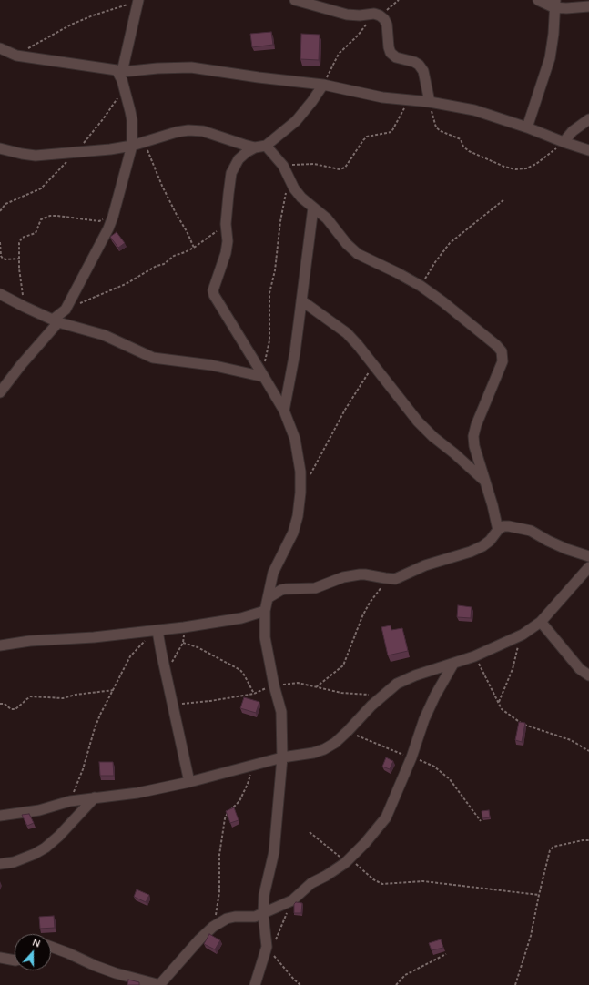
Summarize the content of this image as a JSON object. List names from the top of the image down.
{
  "north": "top"
}
